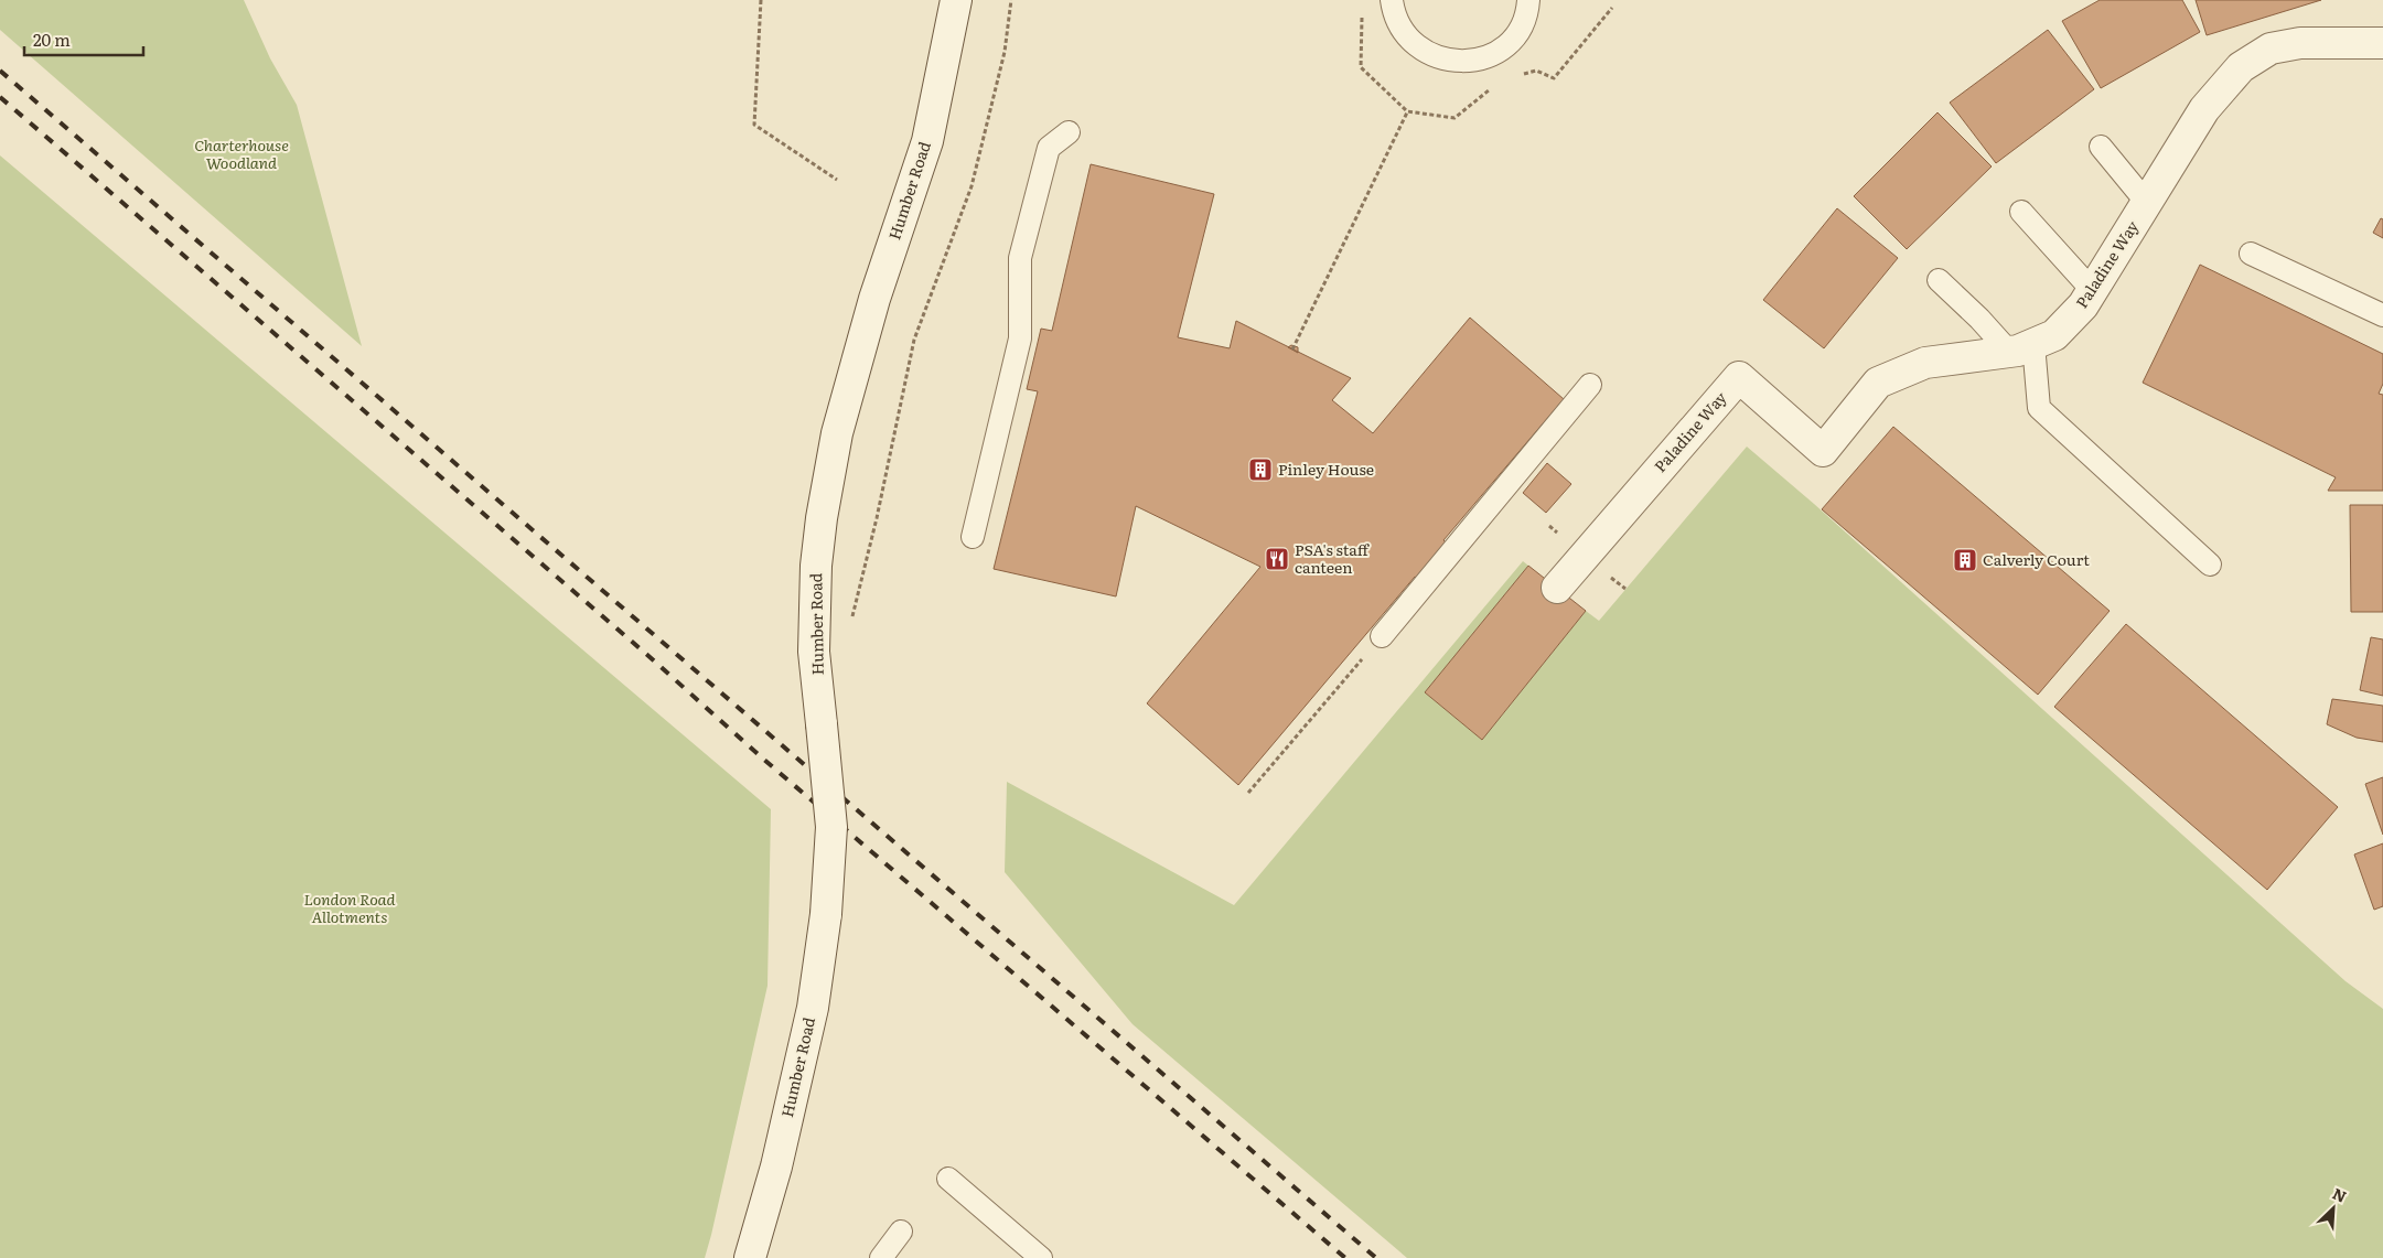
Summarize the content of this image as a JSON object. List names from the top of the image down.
{
  "streets": {
    "main road": ["Humber Road", "Paladine Way"]
  },
  "parks": ["Charterhouse Woodland", "London Road Allotments"],
  "places": {
    "building": ["Pinley House", "Calverly Court"],
    "restaurant": ["PSA's staff canteen"]
  },
  "scale_bar": "20 m",
  "north": "top right"
}
